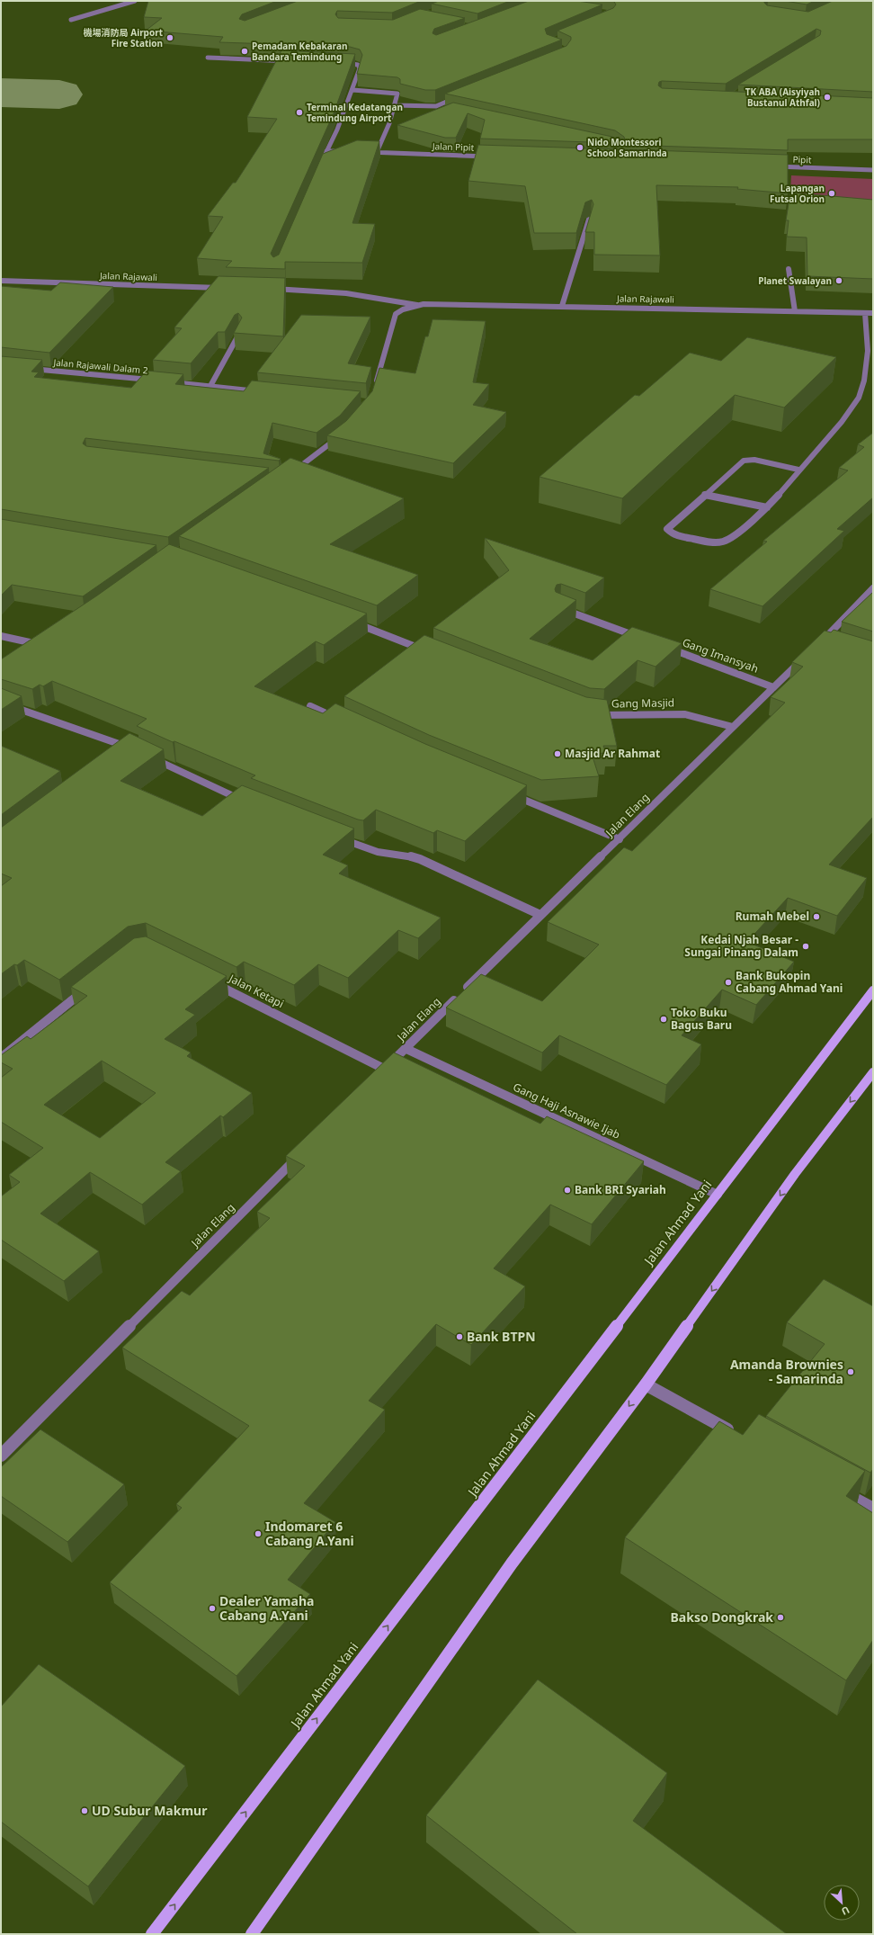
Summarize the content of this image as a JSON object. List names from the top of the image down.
{
  "streets": {
    "main road": ["Jalan Ahmad Yani"],
    "street": [
      "Jalan Pipit",
      "Pipit",
      "Jalan Rajawali",
      "Jalan Rajawali Dalam 2",
      "Gang Imansyah",
      "Gang Masjid",
      "Jalan Elang",
      "Jalan Ketapi",
      "Gang Haji Asnawie Ijab"
    ]
  },
  "crossings": [
    ["Gang Imansyah", "Jalan Elang"],
    ["Gang Masjid", "Jalan Elang"],
    ["Jalan Elang", "Jalan Ketapi"],
    ["Jalan Elang", "Gang Haji Asnawie Ijab"],
    ["Gang Haji Asnawie Ijab", "Jalan Ahmad Yani"]
  ],
  "places": [
    "機場消防局 Airport Fire Station",
    "Pemadam Kebakaran Bandara Temindung",
    "TK ABA (Aisyiyah Bustanul Athfal)",
    "Terminal Kedatangan Temindung Airport",
    "Nido Montessori School Samarinda",
    "Lapangan Futsal Orion",
    "Planet Swalayan",
    "Masjid Ar Rahmat",
    "Rumah Mebel",
    "Kedai Njah Besar - Sungai Pinang Dalam",
    "Bank Bukopin Cabang Ahmad Yani",
    "Toko Buku Bagus Baru",
    "Bank BRI Syariah",
    "Bank BTPN",
    "Amanda Brownies - Samarinda",
    "Indomaret 6 Cabang A.Yani",
    "Dealer Yamaha Cabang A.Yani",
    "Bakso Dongkrak",
    "UD Subur Makmur"
  ],
  "north": "bottom right"
}
